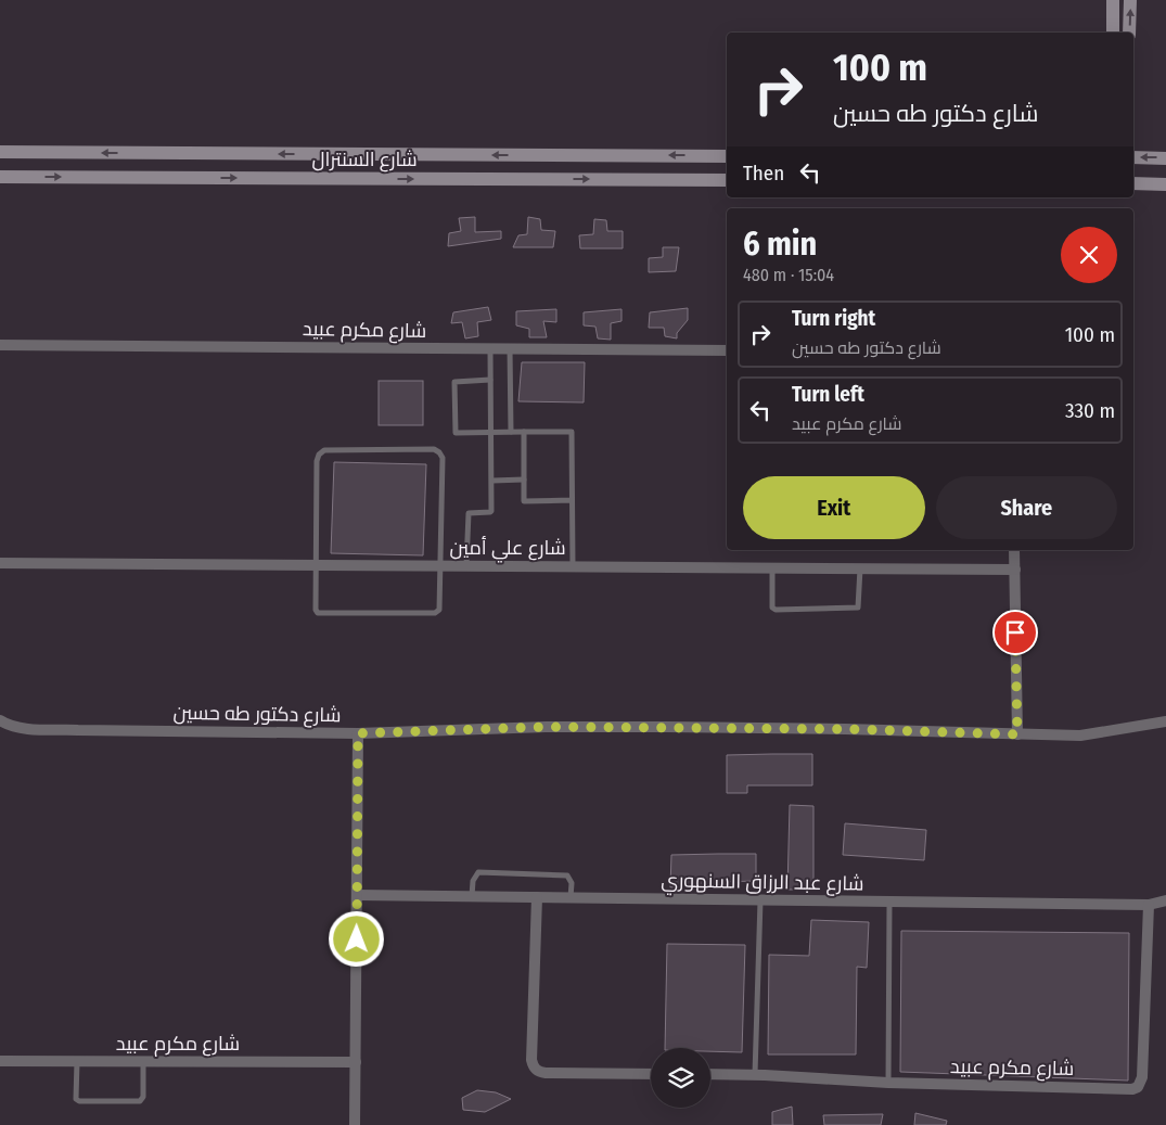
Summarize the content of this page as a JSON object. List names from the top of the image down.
{
  "streets": {
    "street": [
      "شارع السنترال",
      "شارع مكرم عبيد",
      "شارع علي أمين",
      "شارع دكتور طه حسين",
      "شارع عبد الرزاق السنهوري"
    ]
  },
  "crossings": [
    ["شارع مكرم عبيد", "شارع عبد الرزاق السنهوري"]
  ],
  "page": {
    "turn": ["100 m", "شارع دكتور طه حسين"],
    "then": "Then",
    "heading": ["6 min", "480 m · 15:04"],
    "list": [
      {
        "name": "Turn right",
        "note": "شارع دكتور طه حسين",
        "value": "100 m"
      },
      {
        "name": "Turn left",
        "note": "شارع مكرم عبيد",
        "value": "330 m"
      }
    ],
    "buttons": ["Exit", "Share"]
  }
}
